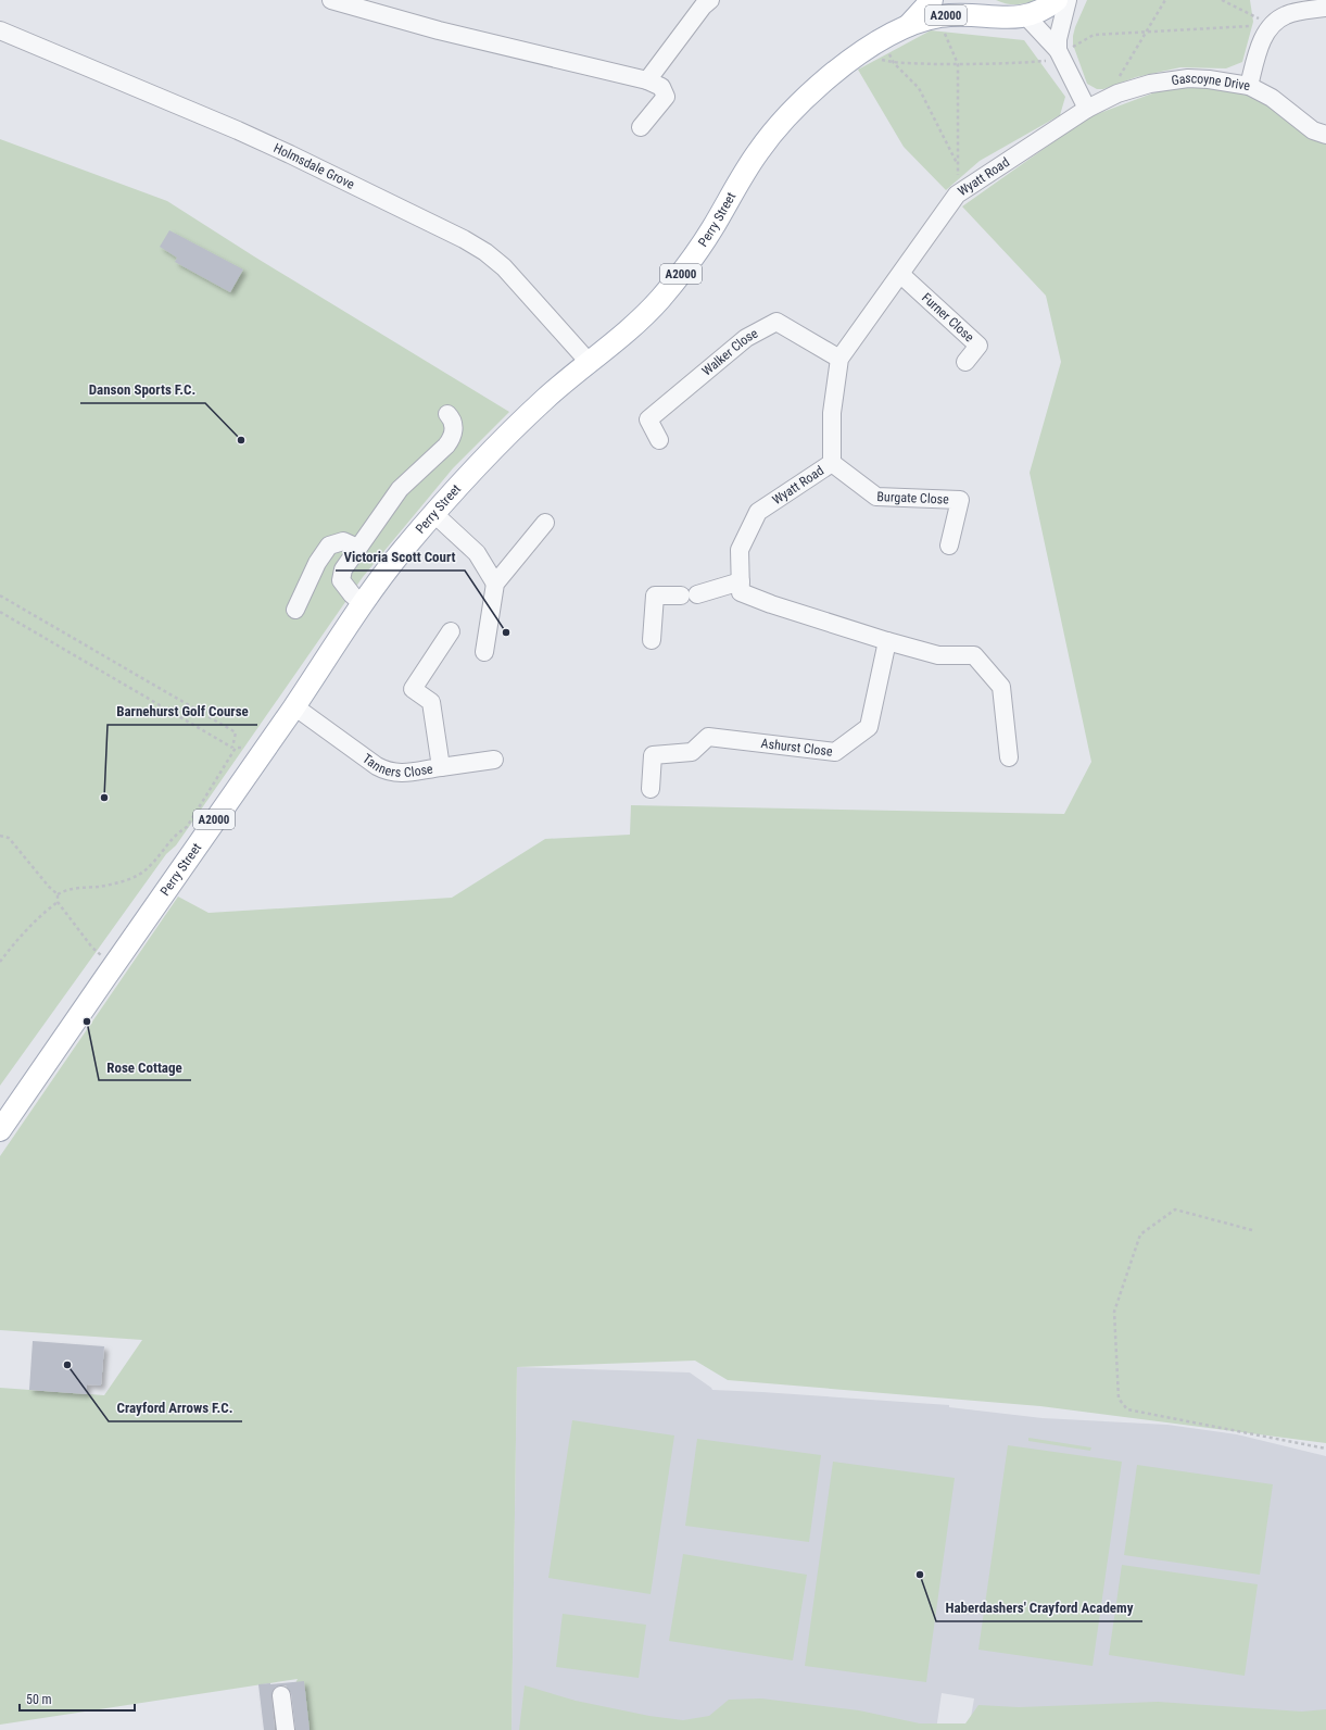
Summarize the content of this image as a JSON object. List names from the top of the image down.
{
  "streets": {
    "main road": ["A2000", "Perry Street"],
    "street": [
      "Gascoyne Drive",
      "Holmsdale Grove",
      "Wyatt Road",
      "Furner Close",
      "Walker Close",
      "Burgate Close",
      "Ashurst Close",
      "Tanners Close"
    ]
  },
  "crossings": [
    ["Gascoyne Drive", "Wyatt Road"],
    ["Holmsdale Grove", "Perry Street"],
    ["Wyatt Road", "Furner Close"],
    ["Wyatt Road", "Walker Close"],
    ["Wyatt Road", "Burgate Close"],
    ["Perry Street", "Tanners Close"]
  ],
  "places": [
    "Danson Sports F.C.",
    "Victoria Scott Court",
    "Barnehurst Golf Course",
    "Rose Cottage",
    "Crayford Arrows F.C.",
    "Haberdashers' Crayford Academy"
  ],
  "scale_bar": "50 m"
}
